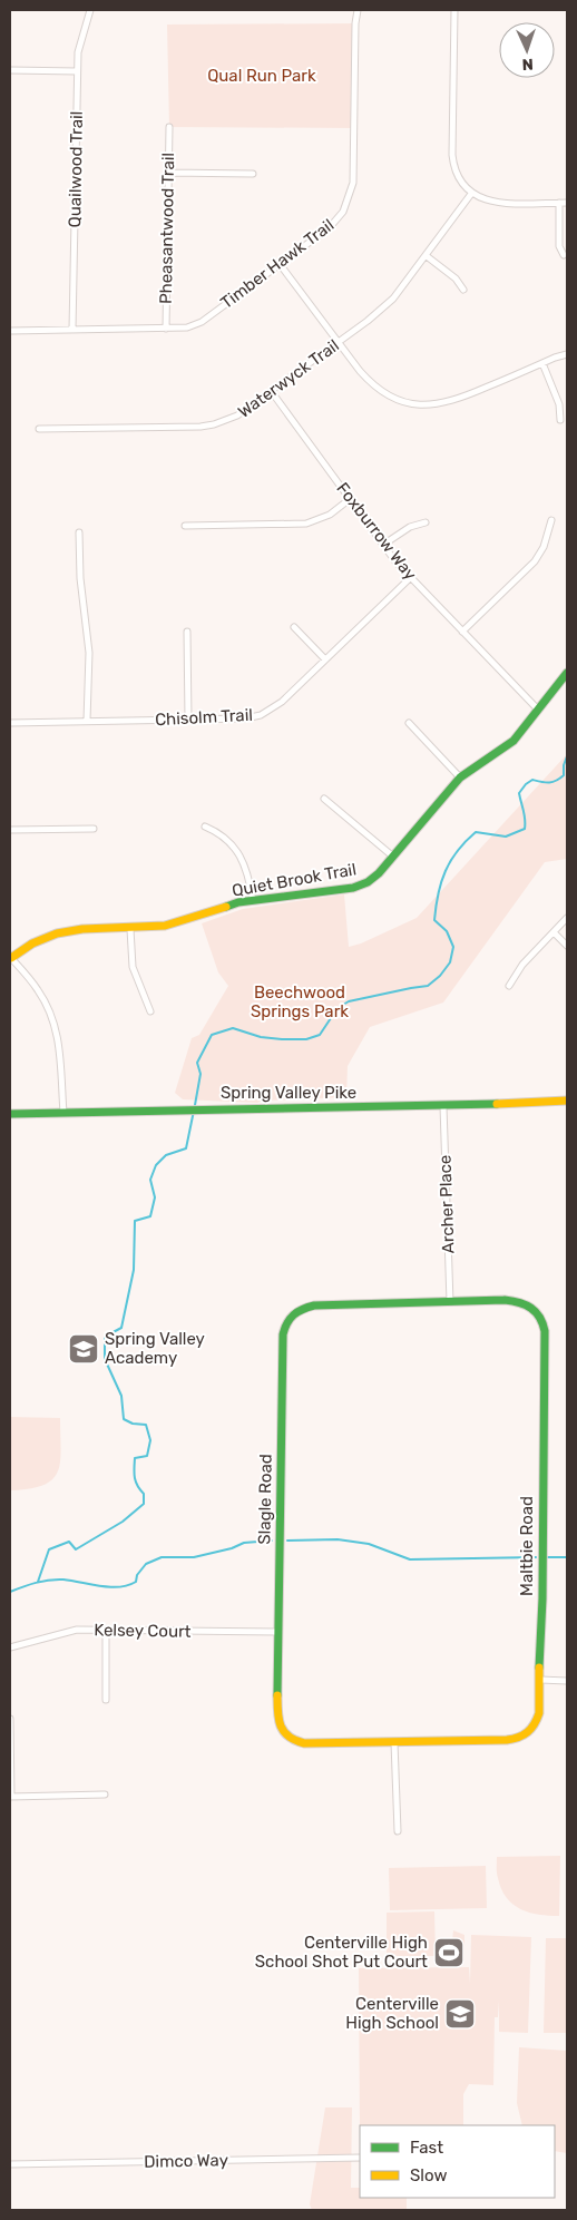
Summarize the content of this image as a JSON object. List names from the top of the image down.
{
  "streets": {
    "street": [
      "Quailwood Trail",
      "Pheasantwood Trail",
      "Timber Hawk Trail",
      "Waterwyck Trail",
      "Foxburrow Way",
      "Chisolm Trail",
      "Quiet Brook Trail",
      "Spring Valley Pike",
      "Archer Place",
      "Slagle Road",
      "Maltbie Road",
      "Kelsey Court",
      "Dimco Way"
    ]
  },
  "crossings": [
    ["Quailwood Trail", "Timber Hawk Trail"],
    ["Pheasantwood Trail", "Timber Hawk Trail"],
    ["Waterwyck Trail", "Foxburrow Way"],
    ["Foxburrow Way", "Chisolm Trail"],
    ["Foxburrow Way", "Quiet Brook Trail"],
    ["Spring Valley Pike", "Archer Place"],
    ["Archer Place", "Slagle Road"],
    ["Archer Place", "Maltbie Road"],
    ["Slagle Road", "Maltbie Road"],
    ["Slagle Road", "Kelsey Court"]
  ],
  "parks": ["Qual Run Park", "Beechwood Springs Park"],
  "places": {
    "school or university": ["Spring Valley Academy", "Centerville High School"],
    "sports": ["Centerville High School Shot Put Court"]
  },
  "legend": ["Fast", "Slow"],
  "north": "bottom"
}
